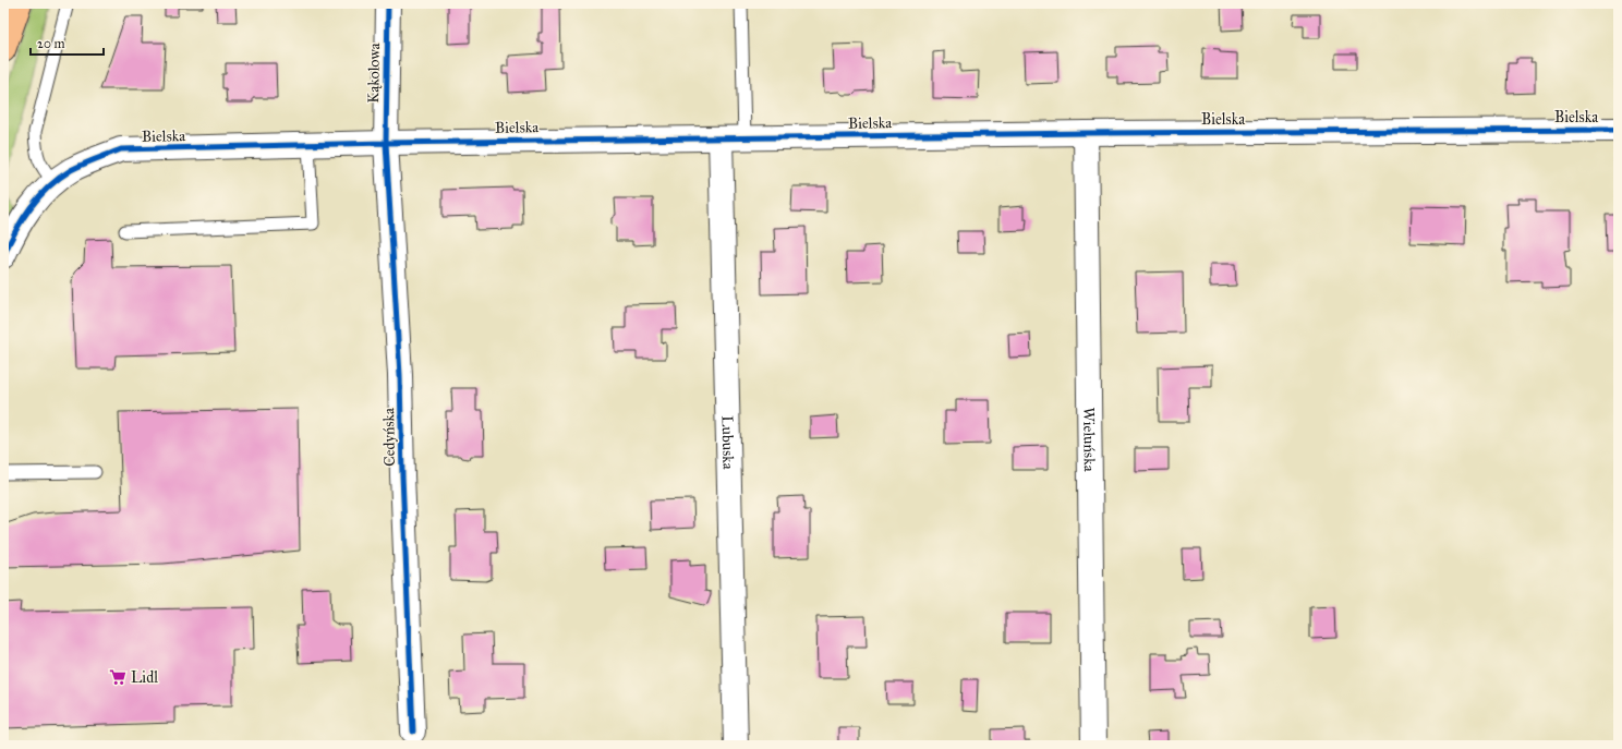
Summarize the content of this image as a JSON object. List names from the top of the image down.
{
  "streets": {
    "street": [
      "Kąkolowa",
      "Bielska",
      "Cedyńska",
      "Wieluńska",
      "Lubuska"
    ]
  },
  "crossings": [
    ["Kąkolowa", "Bielska"],
    ["Kąkolowa", "Cedyńska"],
    ["Bielska", "Cedyńska"],
    ["Bielska", "Wieluńska"],
    ["Bielska", "Lubuska"]
  ],
  "places": {
    "supermarket": ["Lidl"]
  },
  "scale_bar": "20 m"
}
